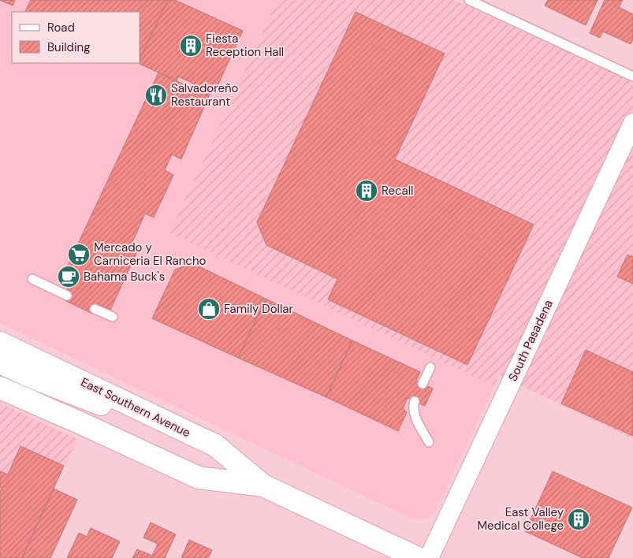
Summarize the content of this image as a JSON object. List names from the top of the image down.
{
  "streets": {
    "main road": ["East Southern Avenue"],
    "street": ["South Pasadena"]
  },
  "places": {
    "building": ["Fiesta Reception Hall", "Recall", "East Valley Medical College"],
    "restaurant": ["Salvadoreño Restaurant"],
    "supermarket": ["Mercado y Carniceria El Rancho"],
    "cafe": ["Bahama Buck's"],
    "shop": ["Family Dollar"]
  },
  "legend": ["Road", "Building"]
}
